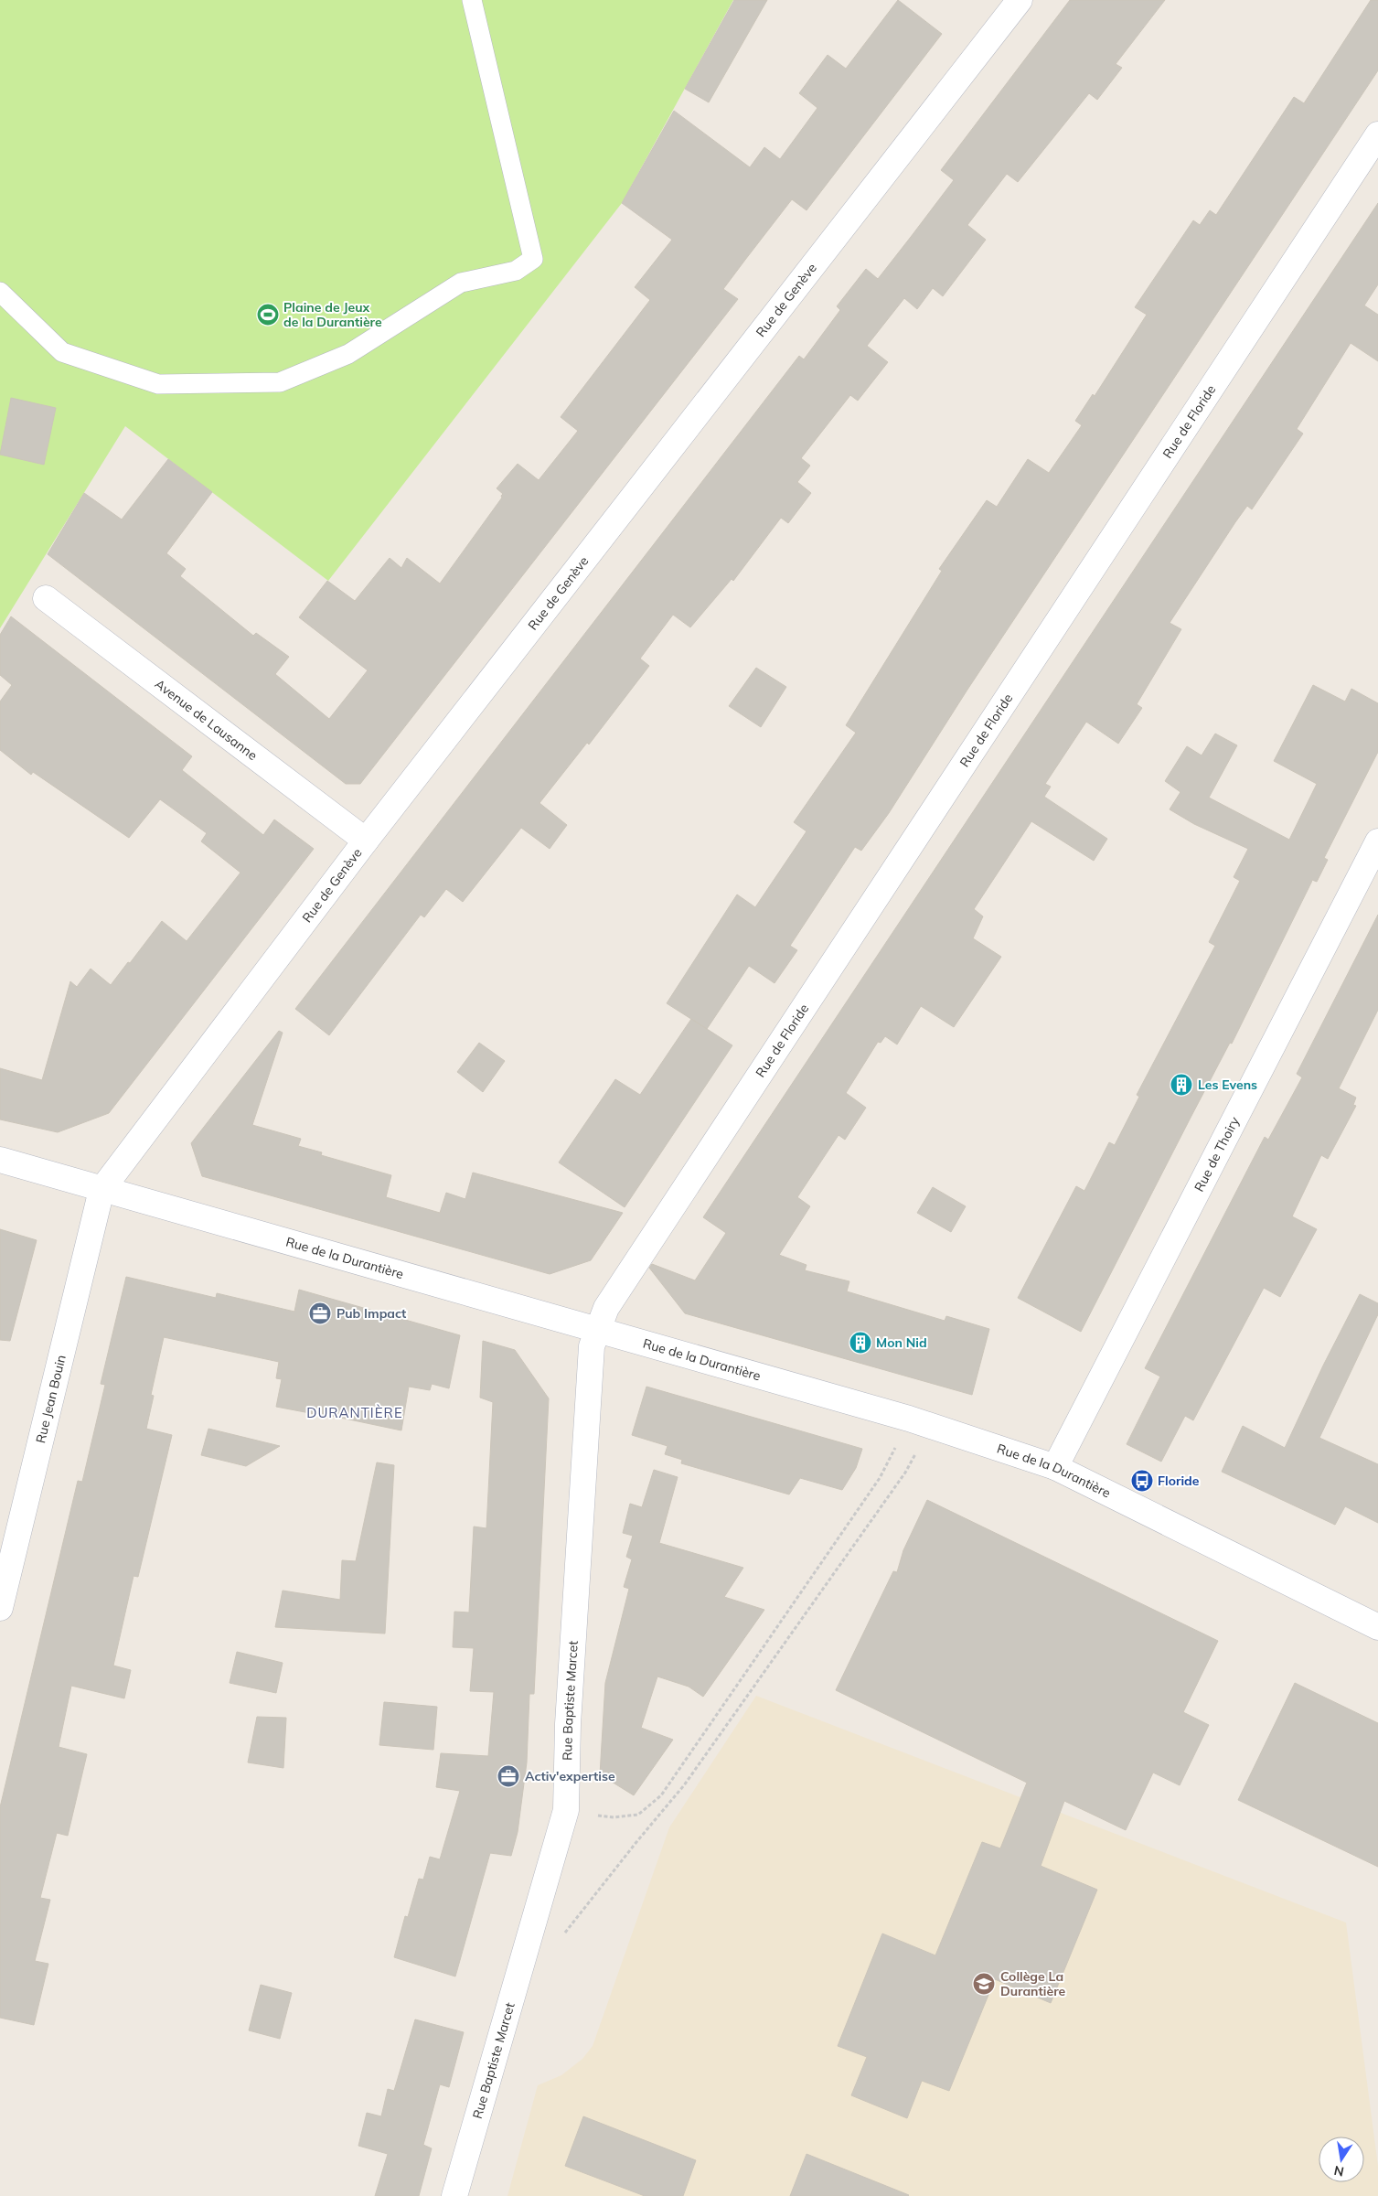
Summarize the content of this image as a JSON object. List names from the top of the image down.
{
  "streets": {
    "street": [
      "Rue de Genève",
      "Rue de Floride",
      "Avenue de Lausanne",
      "Rue de Thoiry",
      "Rue de la Durantière",
      "Rue Jean Bouin",
      "Rue Baptiste Marcet"
    ]
  },
  "crossings": [
    ["Rue de Genève", "Avenue de Lausanne"],
    ["Rue de Genève", "Rue de la Durantière"],
    ["Rue de Genève", "Rue Jean Bouin"],
    ["Rue de Floride", "Rue de la Durantière"],
    ["Rue de Floride", "Rue Baptiste Marcet"],
    ["Rue de Thoiry", "Rue de la Durantière"],
    ["Rue de la Durantière", "Rue Jean Bouin"],
    ["Rue de la Durantière", "Rue Baptiste Marcet"]
  ],
  "districts": ["DURANTIÈRE"],
  "places": {
    "sports": ["Plaine de Jeux de la Durantière"],
    "building": ["Les Evens", "Mon Nid"],
    "office": ["Pub Impact", "Activ'expertise"],
    "bus stop": ["Floride"],
    "school or university": ["Collège La Durantière"]
  },
  "north": "bottom"
}
